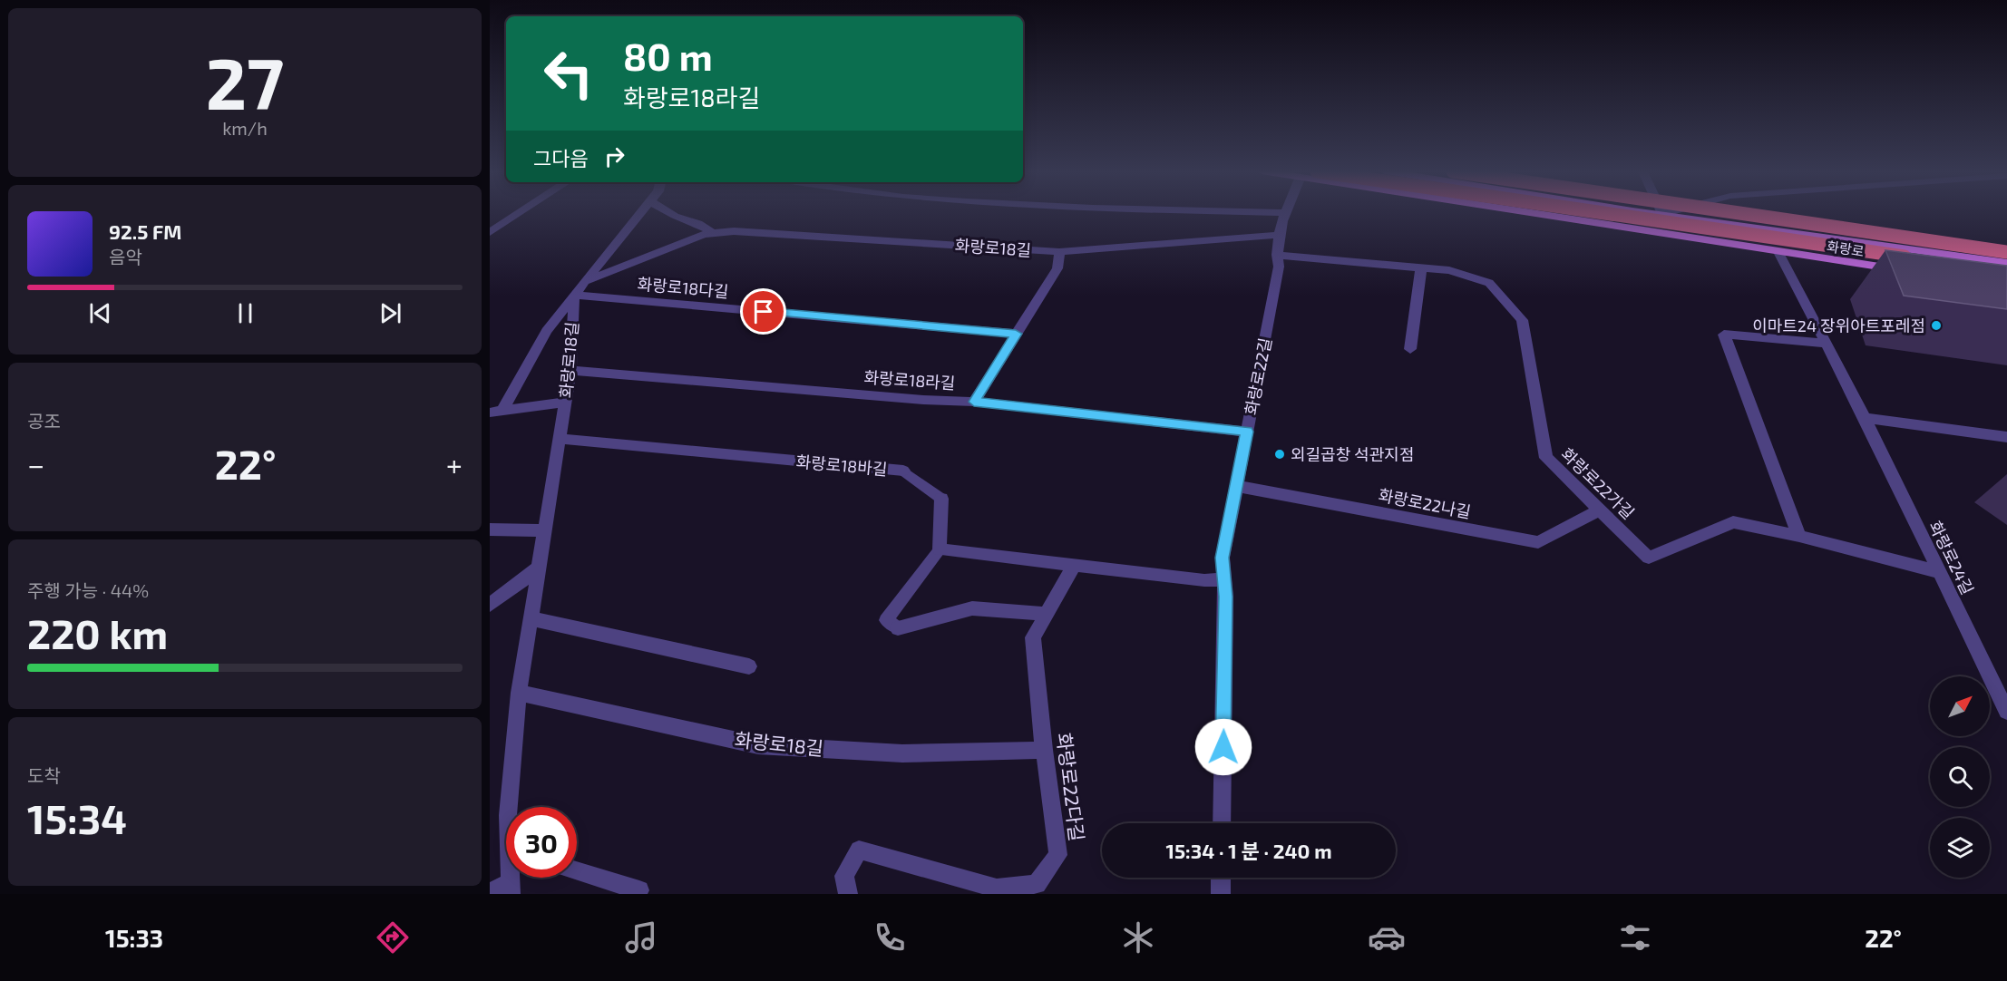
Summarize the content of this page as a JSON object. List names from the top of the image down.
{
  "streets": {
    "main road": ["화랑로"],
    "street": [
      "화랑로18길",
      "화랑로18다길",
      "화랑로22길",
      "화랑로18라길",
      "화랑로18바길",
      "화랑로22가길",
      "화랑로22나길",
      "화랑로24길",
      "화랑로22다길"
    ]
  },
  "crossings": [
    ["화랑로18길", "화랑로18다길"],
    ["화랑로18길", "화랑로22길"],
    ["화랑로18길", "화랑로18라길"],
    ["화랑로18길", "화랑로18바길"],
    ["화랑로18길", "화랑로22다길"],
    ["화랑로", "화랑로24길"],
    ["화랑로22길", "화랑로18라길"],
    ["화랑로22길", "화랑로22가길"],
    ["화랑로22길", "화랑로22나길"],
    ["화랑로22가길", "화랑로22나길"],
    ["화랑로22가길", "화랑로24길"]
  ],
  "places": ["이마트24 장위아트포레점", "외길곱창 석관지점"],
  "north": "top right",
  "page": {
    "tile": [
      ["27", "km/h"],
      "공조",
      ["주행 가능 · 44%", "220 km"],
      ["도착", "15:34"]
    ],
    "turn": ["80 m", "화랑로18라길"],
    "then": "그다음",
    "song": ["92.5 FM", "음악"],
    "heat": ["−", "22°", "+"],
    "limit": "30",
    "trip": "15:34 · 1 분 · 240 m",
    "tabs": ["15:33", "22°"]
  }
}
